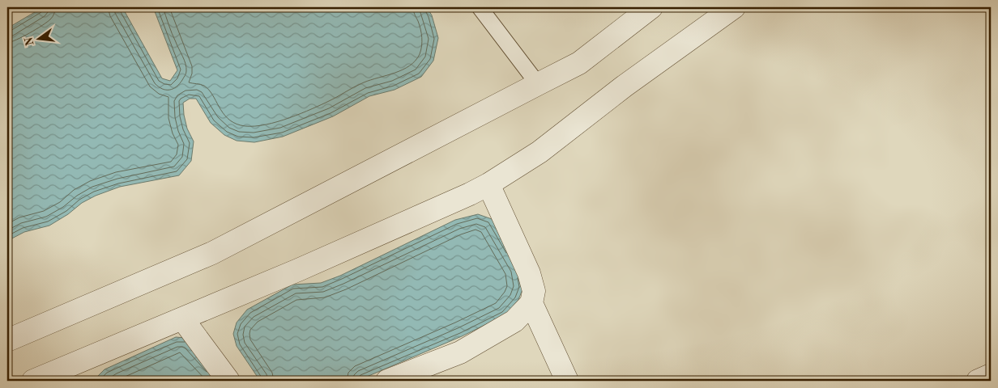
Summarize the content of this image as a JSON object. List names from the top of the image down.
{
  "north": "left"
}
